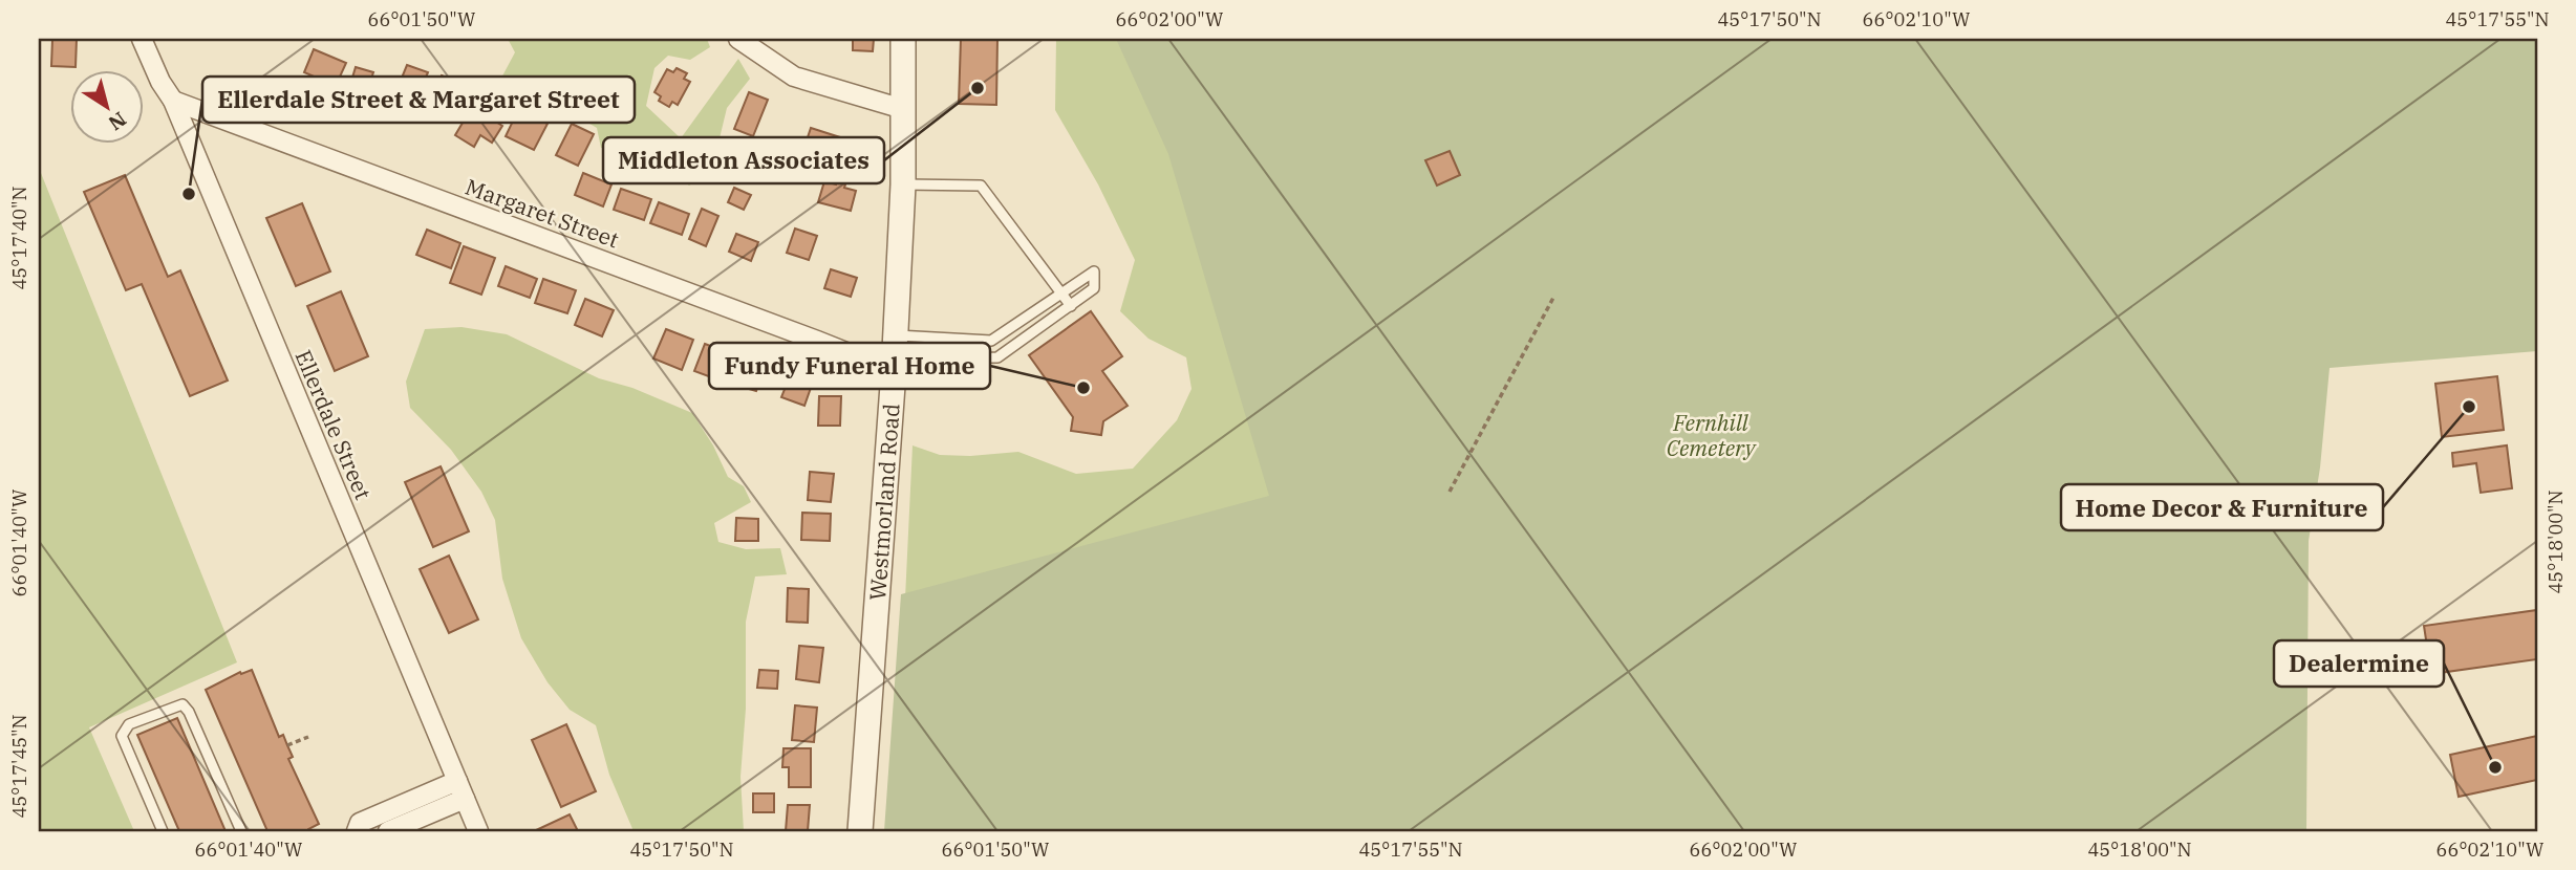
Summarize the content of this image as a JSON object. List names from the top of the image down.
{
  "streets": {
    "street": ["Margaret Street", "Ellerdale Street", "Westmorland Road"]
  },
  "crossings": [
    ["Margaret Street", "Ellerdale Street"],
    ["Margaret Street", "Westmorland Road"]
  ],
  "parks": ["Fernhill Cemetery"],
  "places": [
    "Middleton Associates",
    "Ellerdale Street & Margaret Street",
    "Fundy Funeral Home",
    "Home Decor & Furniture",
    "Dealermine"
  ],
  "north": "bottom right",
  "coordinates": [
    "66°01'50\"W",
    "66°02'00\"W",
    "45°17'50\"N",
    "66°02'10\"W",
    "45°17'55\"N",
    "45°17'40\"N",
    "45°18'00\"N",
    "66°01'40\"W",
    "45°17'45\"N"
  ]
}
